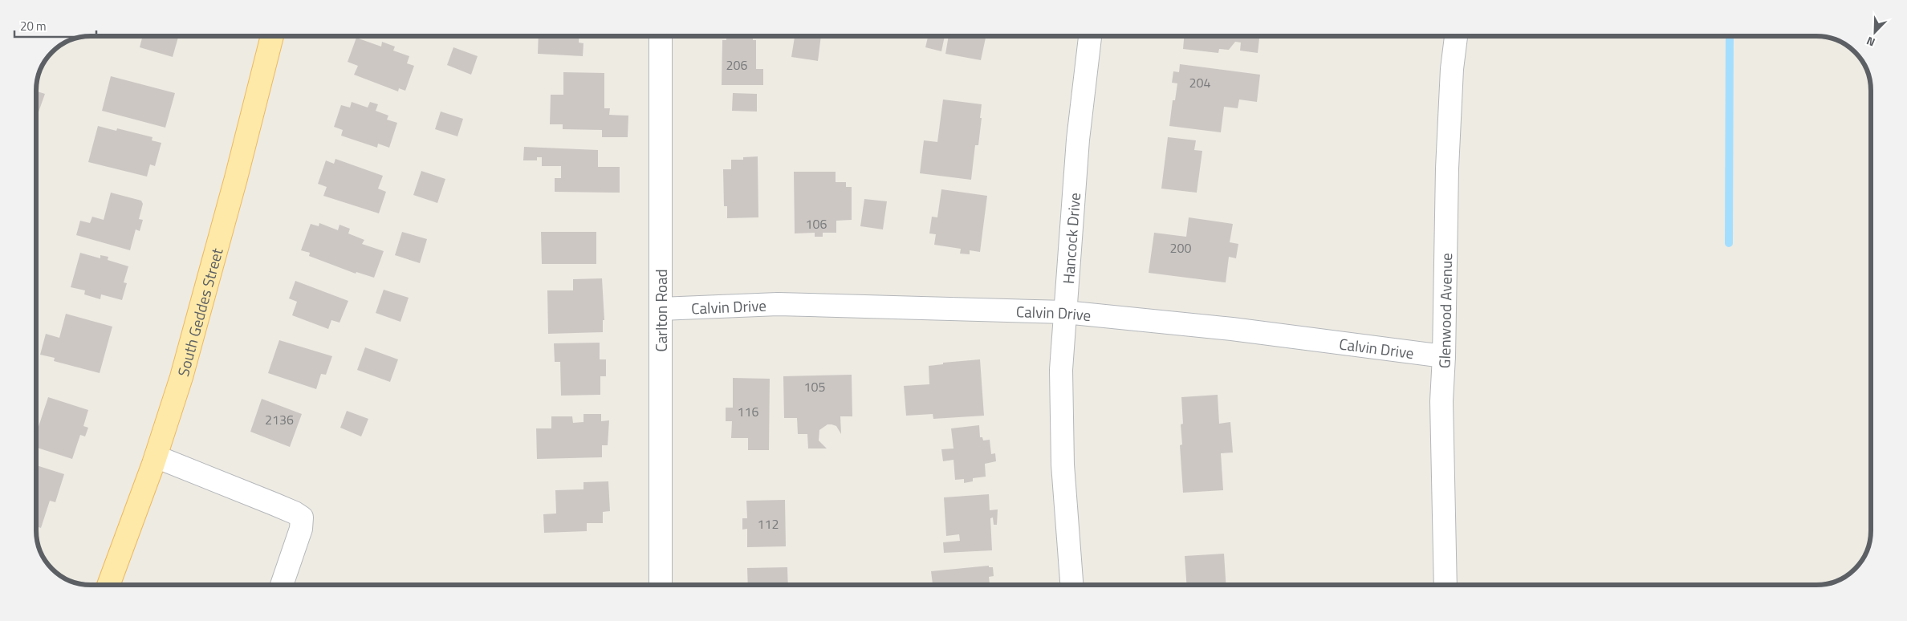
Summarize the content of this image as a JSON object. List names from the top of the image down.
{
  "streets": {
    "main road": ["South Geddes Street"],
    "street": [
      "Hancock Drive",
      "Calvin Drive",
      "Carlton Road",
      "Glenwood Avenue"
    ]
  },
  "crossings": [
    ["Hancock Drive", "Calvin Drive"],
    ["Calvin Drive", "Carlton Road"],
    ["Calvin Drive", "Glenwood Avenue"]
  ],
  "house_numbers": [
    "206",
    "204",
    "106",
    "200",
    "105",
    "116",
    "2136",
    "112"
  ],
  "scale_bar": "20 m",
  "north": "bottom left"
}
